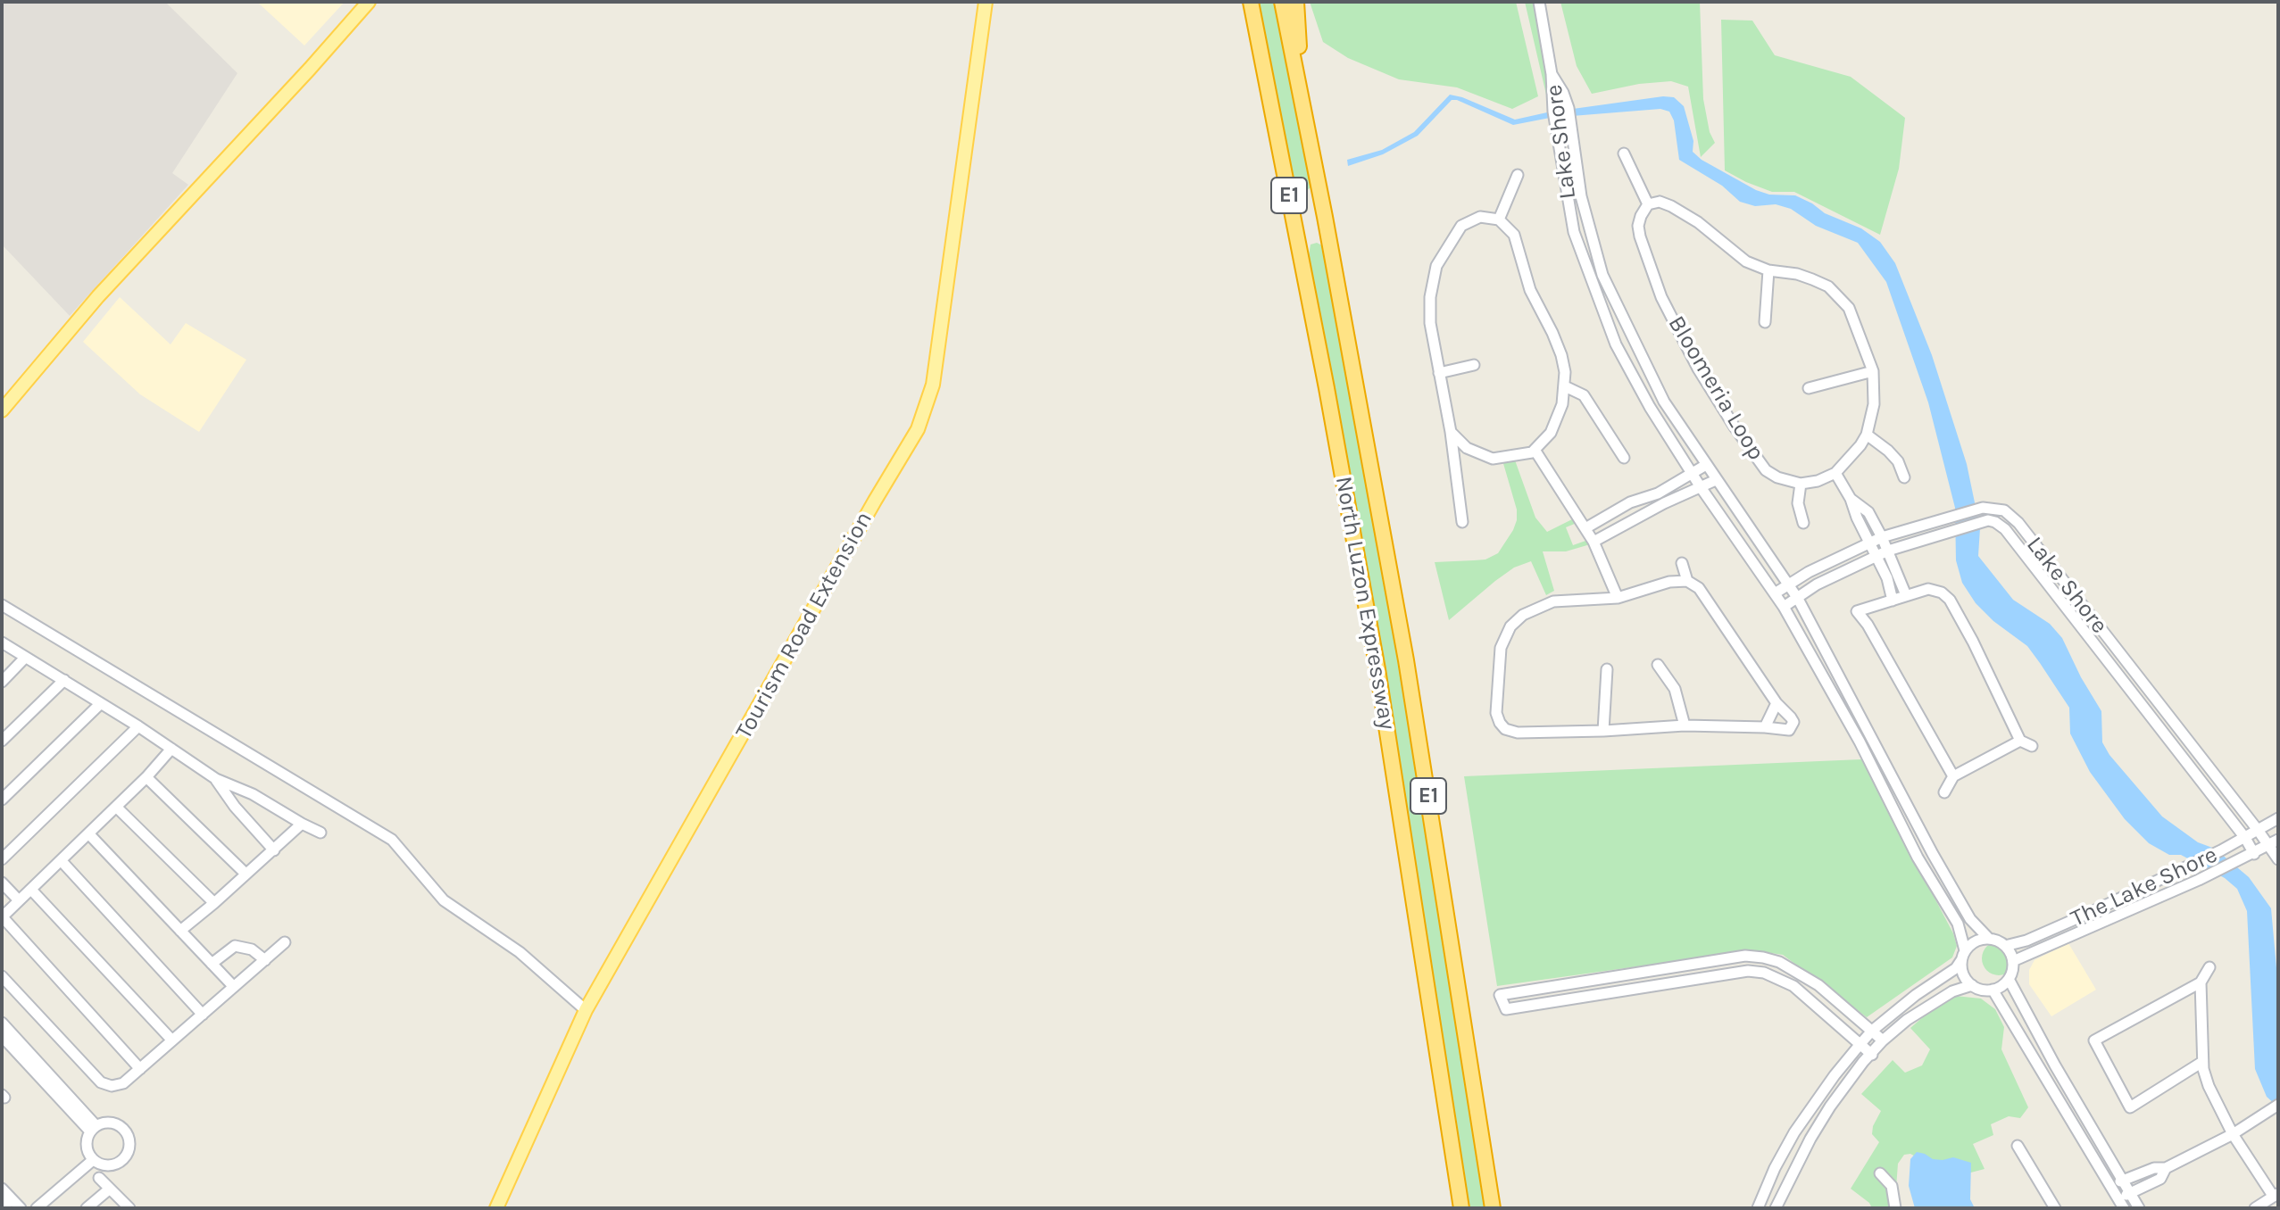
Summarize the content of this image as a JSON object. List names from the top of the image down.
{
  "streets": {
    "highway": ["E1", "North Luzon Expressway"],
    "main road": ["Tourism Road Extension"],
    "street": ["Lake Shore", "Bloomeria Loop", "The Lake Shore"]
  },
  "crossings": [
    ["Lake Shore", "The Lake Shore"]
  ]
}
